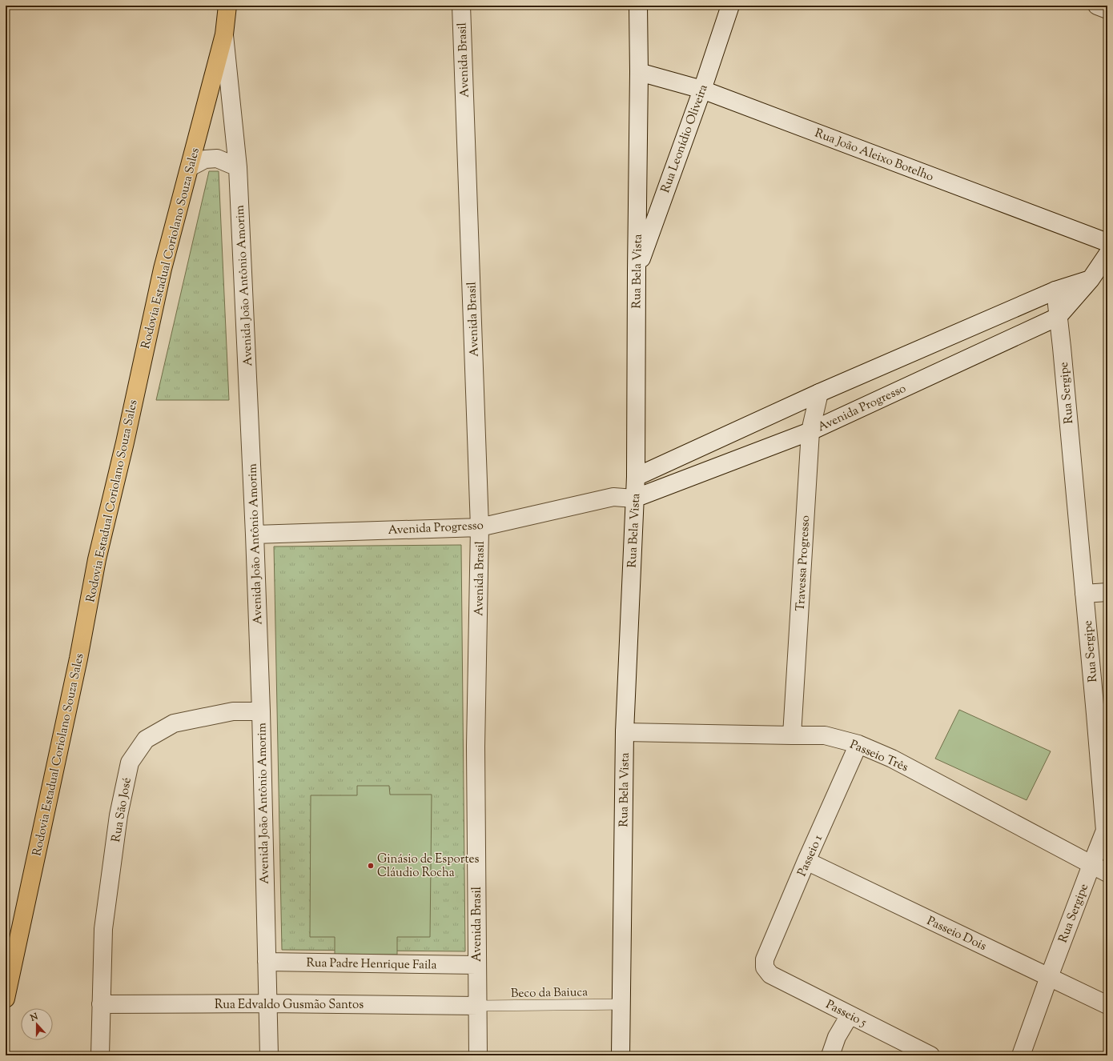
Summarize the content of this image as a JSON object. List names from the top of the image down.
{
  "streets": {
    "main road": ["Rodovia Estadual Coriolano Souza Sales"],
    "street": [
      "Avenida Brasil",
      "Rua Leonídio Oliveira",
      "Rua João Aleixo Botelho",
      "Rua Bela Vista",
      "Avenida João Antônio Amorim",
      "Rua Sergipe",
      "Avenida Progresso",
      "Travessa Progresso",
      "Passeio Três",
      "Rua São José",
      "Passeio 1",
      "Passeio Dois",
      "Rua Padre Henrique Faila",
      "Rua Edvaldo Gusmão Santos",
      "Passeio 5"
    ],
    "lane": ["Beco da Baiuca"]
  },
  "crossings": [
    ["Avenida Brasil", "Avenida Progresso"],
    ["Avenida Brasil", "Rua Padre Henrique Faila"],
    ["Avenida Brasil", "Beco da Baiuca"],
    ["Avenida Brasil", "Rua Edvaldo Gusmão Santos"],
    ["Rua Leonídio Oliveira", "Rua João Aleixo Botelho"],
    ["Rua Leonídio Oliveira", "Rua Bela Vista"],
    ["Rua João Aleixo Botelho", "Rua Bela Vista"],
    ["Rodovia Estadual Coriolano Souza Sales", "Avenida João Antônio Amorim"],
    ["Rua Bela Vista", "Avenida Progresso"],
    ["Rua Bela Vista", "Passeio Três"],
    ["Rua Bela Vista", "Beco da Baiuca"],
    ["Avenida João Antônio Amorim", "Avenida Progresso"],
    ["Avenida João Antônio Amorim", "Rua São José"],
    ["Avenida João Antônio Amorim", "Rua Padre Henrique Faila"],
    ["Avenida João Antônio Amorim", "Rua Edvaldo Gusmão Santos"],
    ["Rua Sergipe", "Avenida Progresso"],
    ["Rua Sergipe", "Passeio Três"],
    ["Rua Sergipe", "Passeio Dois"],
    ["Avenida Progresso", "Travessa Progresso"],
    ["Travessa Progresso", "Passeio Três"],
    ["Passeio Três", "Passeio 1"],
    ["Rua São José", "Rua Edvaldo Gusmão Santos"],
    ["Passeio 1", "Passeio Dois"],
    ["Passeio 1", "Passeio 5"],
    ["Beco da Baiuca", "Rua Edvaldo Gusmão Santos"]
  ],
  "places": ["Ginásio de Esportes Cláudio Rocha"],
  "north": "top"
}
